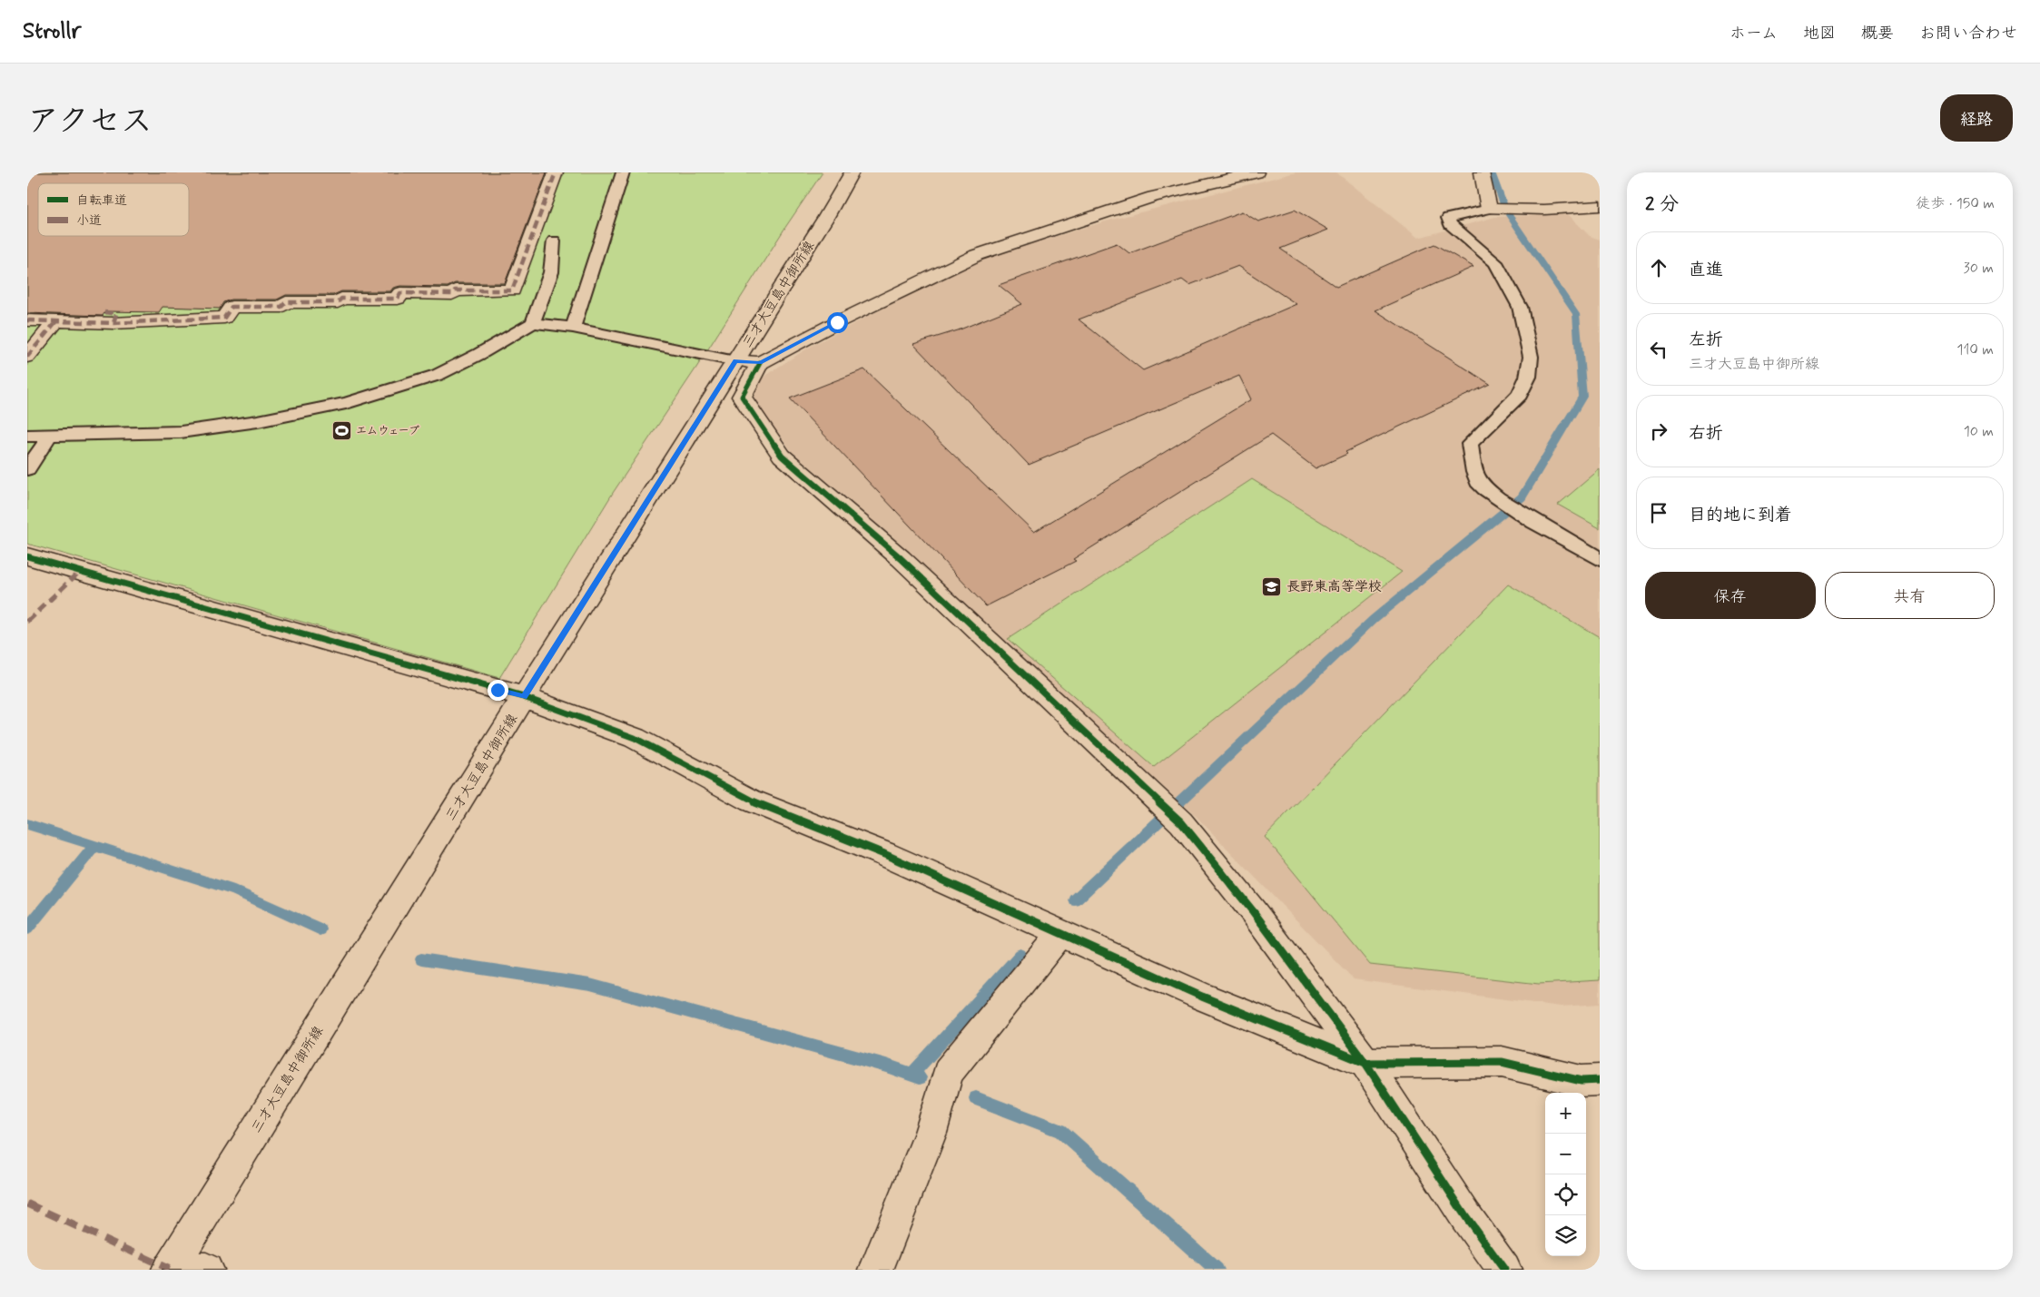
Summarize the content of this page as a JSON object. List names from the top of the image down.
{
  "streets": {
    "street": ["三才大豆島中御所線"]
  },
  "places": {
    "sports": ["エムウェーブ"],
    "school or university": ["長野東高等学校"]
  },
  "legend": ["自転車道", "小道"],
  "page": {
    "header": "Strollr",
    "nav": [
      "ホーム",
      "地図",
      "概要",
      "お問い合わせ"
    ],
    "title": "アクセス",
    "buttons": [
      "経路",
      ["保存", "共有"]
    ],
    "heading": ["2 分", "徒歩 · 150 m"],
    "list": [
      ["直進", "30 m"],
      ["左折", "三才大豆島中御所線", "110 m"],
      ["右折", "10 m"],
      "目的地に到着"
    ],
    "map_buttons": ["+", "−"]
  }
}
